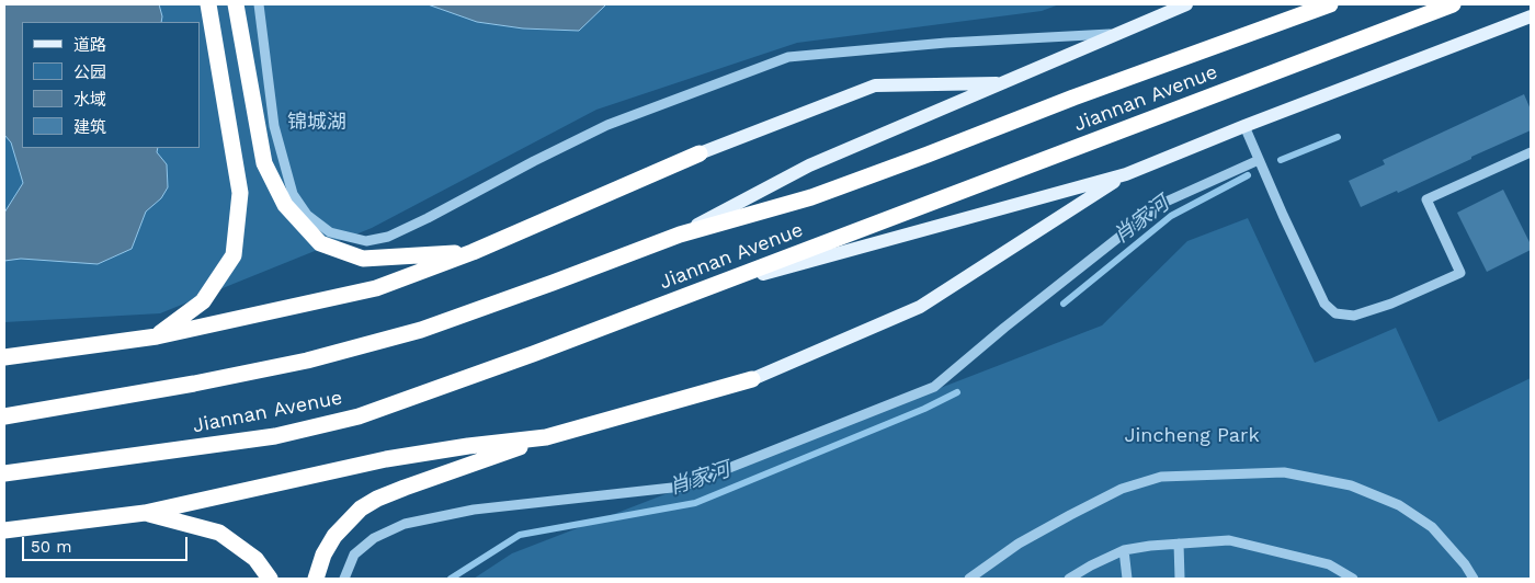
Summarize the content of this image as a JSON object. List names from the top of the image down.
{
  "streets": {
    "highway": ["Jiannan Avenue"]
  },
  "water": ["肖家河"],
  "parks": ["锦城湖", "Jincheng Park"],
  "legend": [
    "道路",
    "公园",
    "水域",
    "建筑"
  ],
  "scale_bar": "50 m"
}
